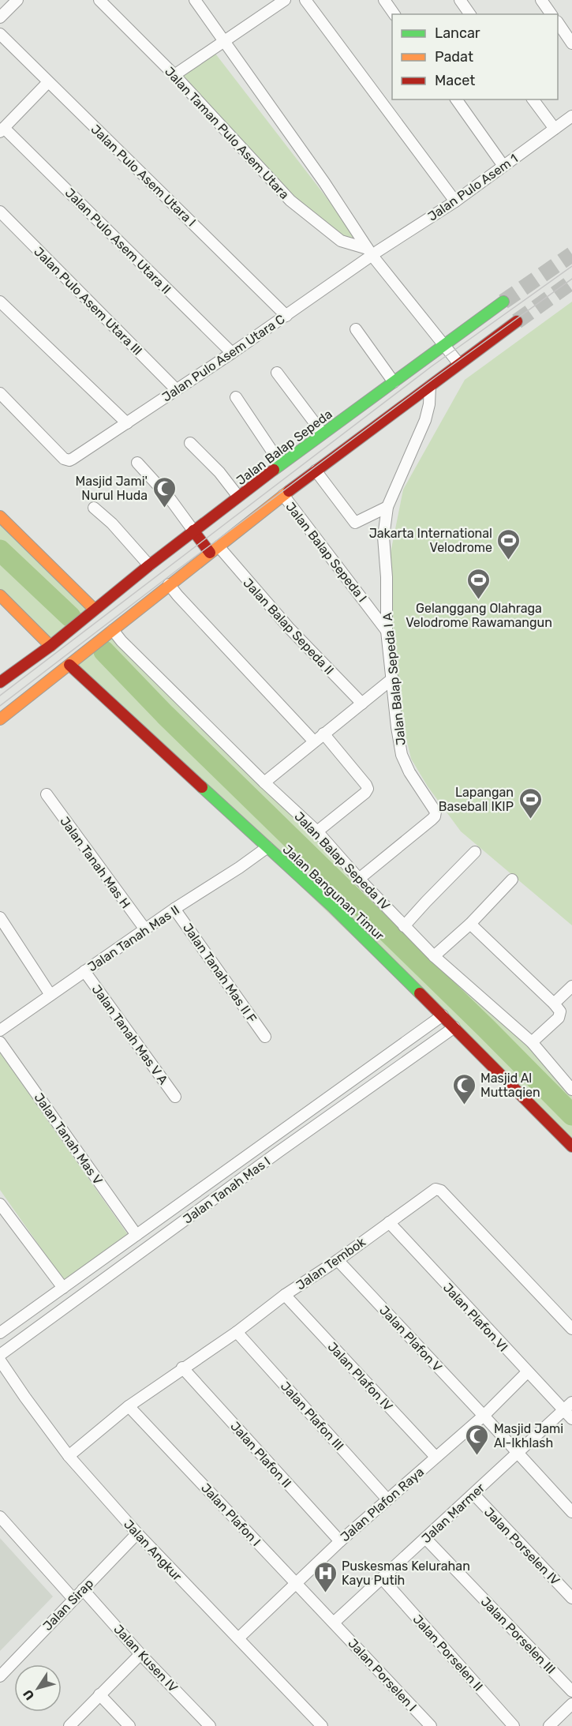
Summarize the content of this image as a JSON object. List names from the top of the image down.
{
  "streets": {
    "main road": ["Jalan Balap Sepeda", "Jalan Bangunan Timur"],
    "street": [
      "Jalan Taman Pulo Asem Utara",
      "Jalan Pulo Asem Utara I",
      "Jalan Pulo Asem 1",
      "Jalan Pulo Asem Utara II",
      "Jalan Pulo Asem Utara III",
      "Jalan Pulo Asem Utara C",
      "Jalan Balap Sepeda I",
      "Jalan Balap Sepeda II",
      "Jalan Balap Sepeda I A",
      "Jalan Balap Sepeda IV",
      "Jalan Tanah Mas H",
      "Jalan Tanah Mas II",
      "Jalan Tanah Mas II F",
      "Jalan Tanah Mas V A",
      "Jalan Tanah Mas V",
      "Jalan Tanah Mas I",
      "Jalan Tembok",
      "Jalan Plafon VI",
      "Jalan Plafon V",
      "Jalan Plafon IV",
      "Jalan Plafon III",
      "Jalan Plafon II",
      "Jalan Plafon Raya",
      "Jalan Marmer",
      "Jalan Plafon I",
      "Jalan Porselen IV",
      "Jalan Angkur",
      "Jalan Sirap",
      "Jalan Porselen III",
      "Jalan Porselen II",
      "Jalan Kusen IV",
      "Jalan Porselen I"
    ]
  },
  "crossings": [
    ["Jalan Taman Pulo Asem Utara", "Jalan Pulo Asem 1"],
    ["Jalan Taman Pulo Asem Utara", "Jalan Pulo Asem Utara C"],
    ["Jalan Pulo Asem Utara I", "Jalan Pulo Asem Utara C"],
    ["Jalan Pulo Asem 1", "Jalan Pulo Asem Utara C"],
    ["Jalan Pulo Asem Utara II", "Jalan Pulo Asem Utara C"],
    ["Jalan Pulo Asem Utara III", "Jalan Pulo Asem Utara C"],
    ["Jalan Balap Sepeda I", "Jalan Balap Sepeda I A"],
    ["Jalan Balap Sepeda I A", "Jalan Balap Sepeda IV"],
    ["Jalan Tanah Mas H", "Jalan Tanah Mas II"],
    ["Jalan Bangunan Timur", "Jalan Tanah Mas II"],
    ["Jalan Bangunan Timur", "Jalan Tanah Mas I"],
    ["Jalan Tanah Mas II", "Jalan Tanah Mas II F"],
    ["Jalan Tanah Mas II", "Jalan Tanah Mas V A"],
    ["Jalan Tanah Mas V", "Jalan Tanah Mas I"],
    ["Jalan Tembok", "Jalan Plafon VI"],
    ["Jalan Tembok", "Jalan Plafon V"],
    ["Jalan Tembok", "Jalan Plafon IV"],
    ["Jalan Tembok", "Jalan Plafon III"],
    ["Jalan Tembok", "Jalan Plafon II"],
    ["Jalan Tembok", "Jalan Plafon I"],
    ["Jalan Tembok", "Jalan Angkur"],
    ["Jalan Plafon VI", "Jalan Plafon Raya"],
    ["Jalan Plafon VI", "Jalan Marmer"],
    ["Jalan Plafon V", "Jalan Plafon Raya"],
    ["Jalan Plafon V", "Jalan Marmer"],
    ["Jalan Plafon IV", "Jalan Plafon Raya"],
    ["Jalan Plafon III", "Jalan Plafon Raya"],
    ["Jalan Plafon II", "Jalan Plafon Raya"],
    ["Jalan Plafon Raya", "Jalan Plafon I"],
    ["Jalan Plafon Raya", "Jalan Angkur"],
    ["Jalan Marmer", "Jalan Plafon I"],
    ["Jalan Marmer", "Jalan Porselen IV"],
    ["Jalan Marmer", "Jalan Porselen III"],
    ["Jalan Marmer", "Jalan Porselen II"],
    ["Jalan Marmer", "Jalan Porselen I"],
    ["Jalan Plafon I", "Jalan Porselen I"],
    ["Jalan Angkur", "Jalan Sirap"],
    ["Jalan Sirap", "Jalan Kusen IV"]
  ],
  "places": {
    "mosque": ["Masjid Jami' Nurul Huda", "Masjid Al Muttaqien", "Masjid Jami Al-Ikhlash"],
    "sports": ["Jakarta International Velodrome", "Gelanggang Olahraga Velodrome Rawamangun", "Lapangan Baseball IKIP"],
    "hospital": ["Puskesmas Kelurahan Kayu Putih"]
  },
  "legend": ["Lancar", "Padat", "Macet"],
  "north": "bottom left"
}
